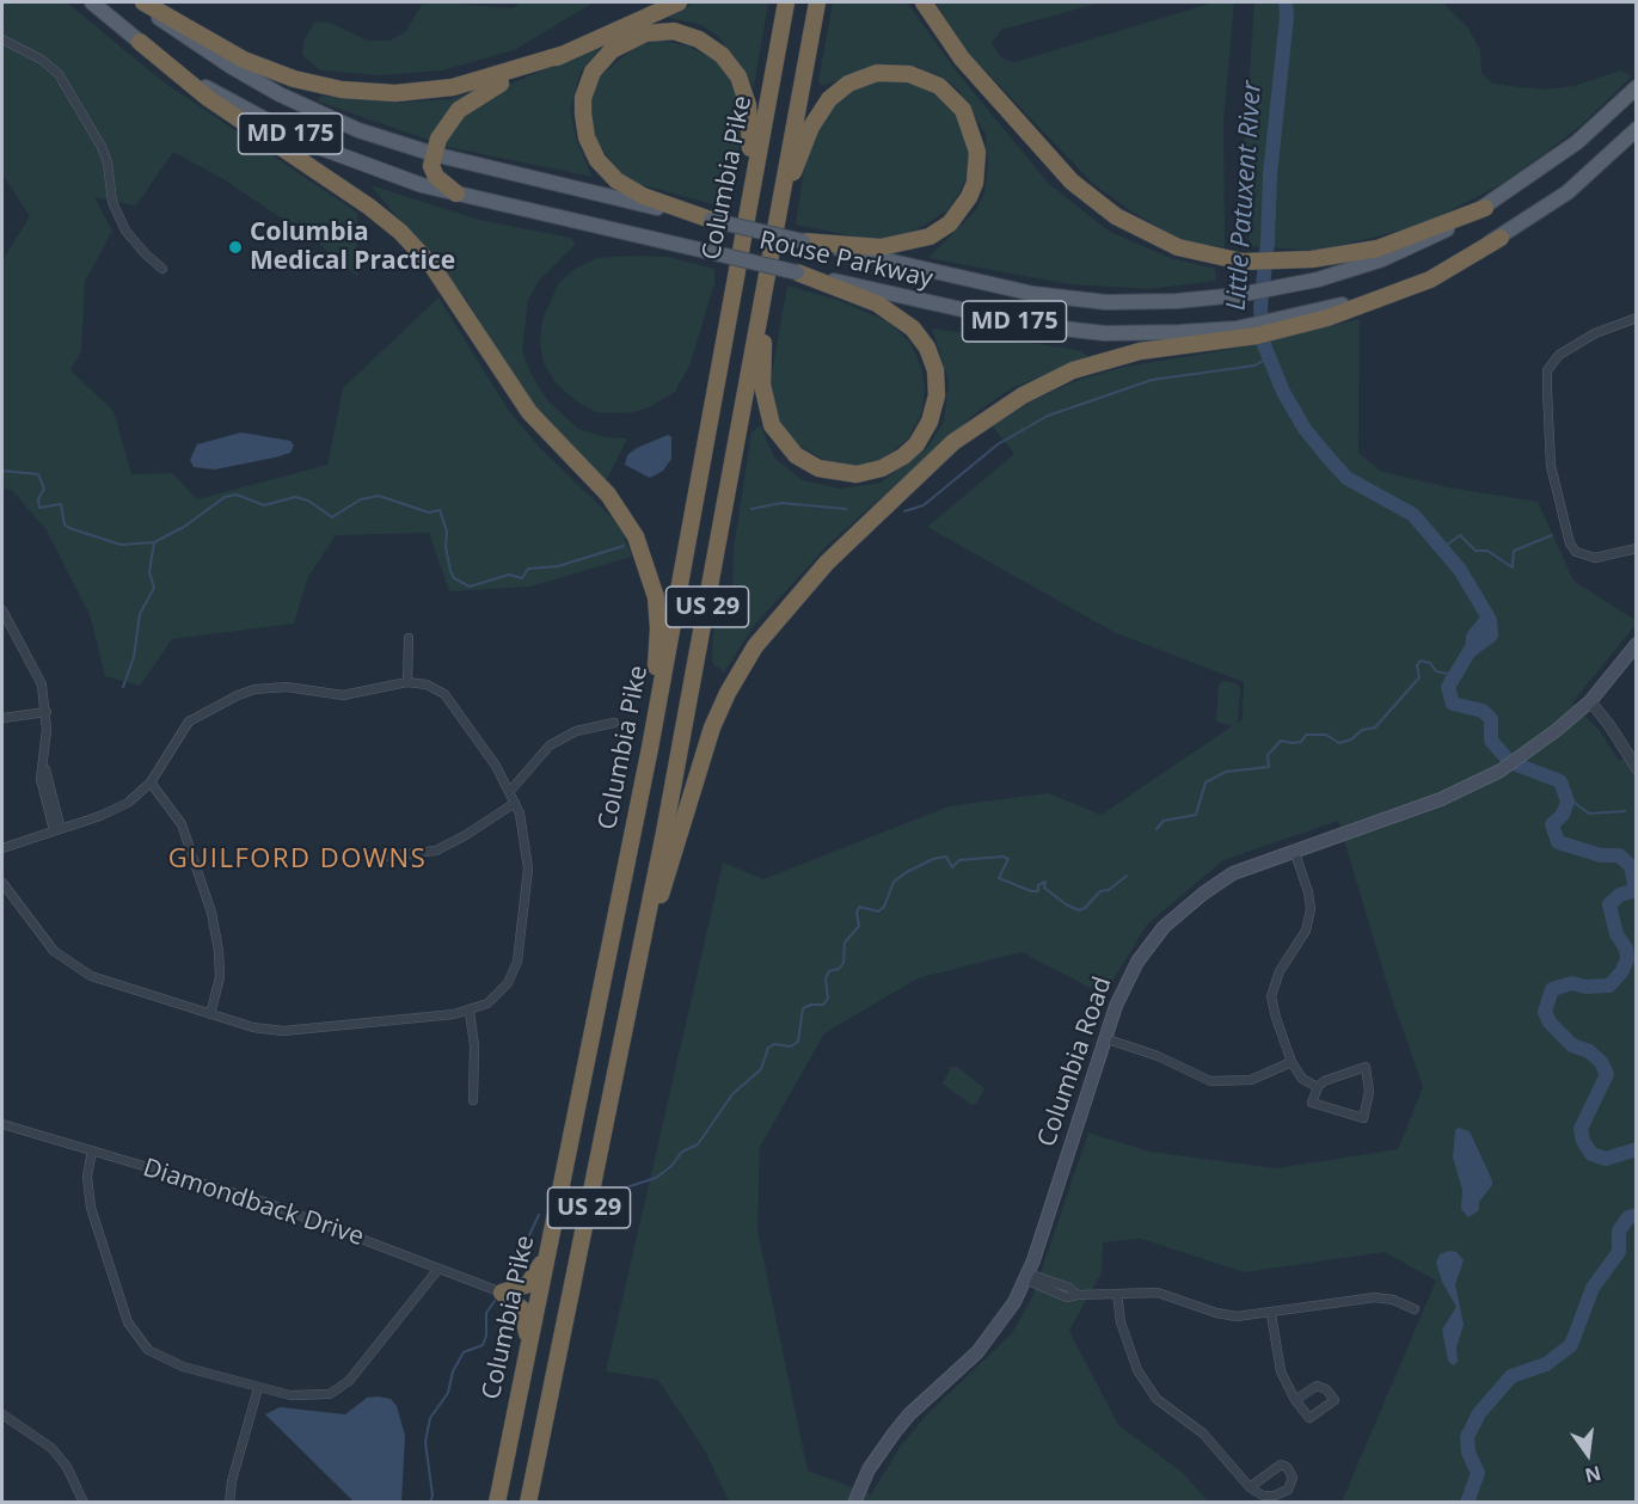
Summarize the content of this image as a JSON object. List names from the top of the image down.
{
  "streets": {
    "highway": ["Columbia Pike", "US 29"],
    "main road": ["MD 175", "Rouse Parkway", "Columbia Road"],
    "street": ["Diamondback Drive"]
  },
  "districts": ["GUILFORD DOWNS"],
  "water": ["Little Patuxent River"],
  "places": ["Columbia Medical Practice"],
  "north": "bottom"
}
